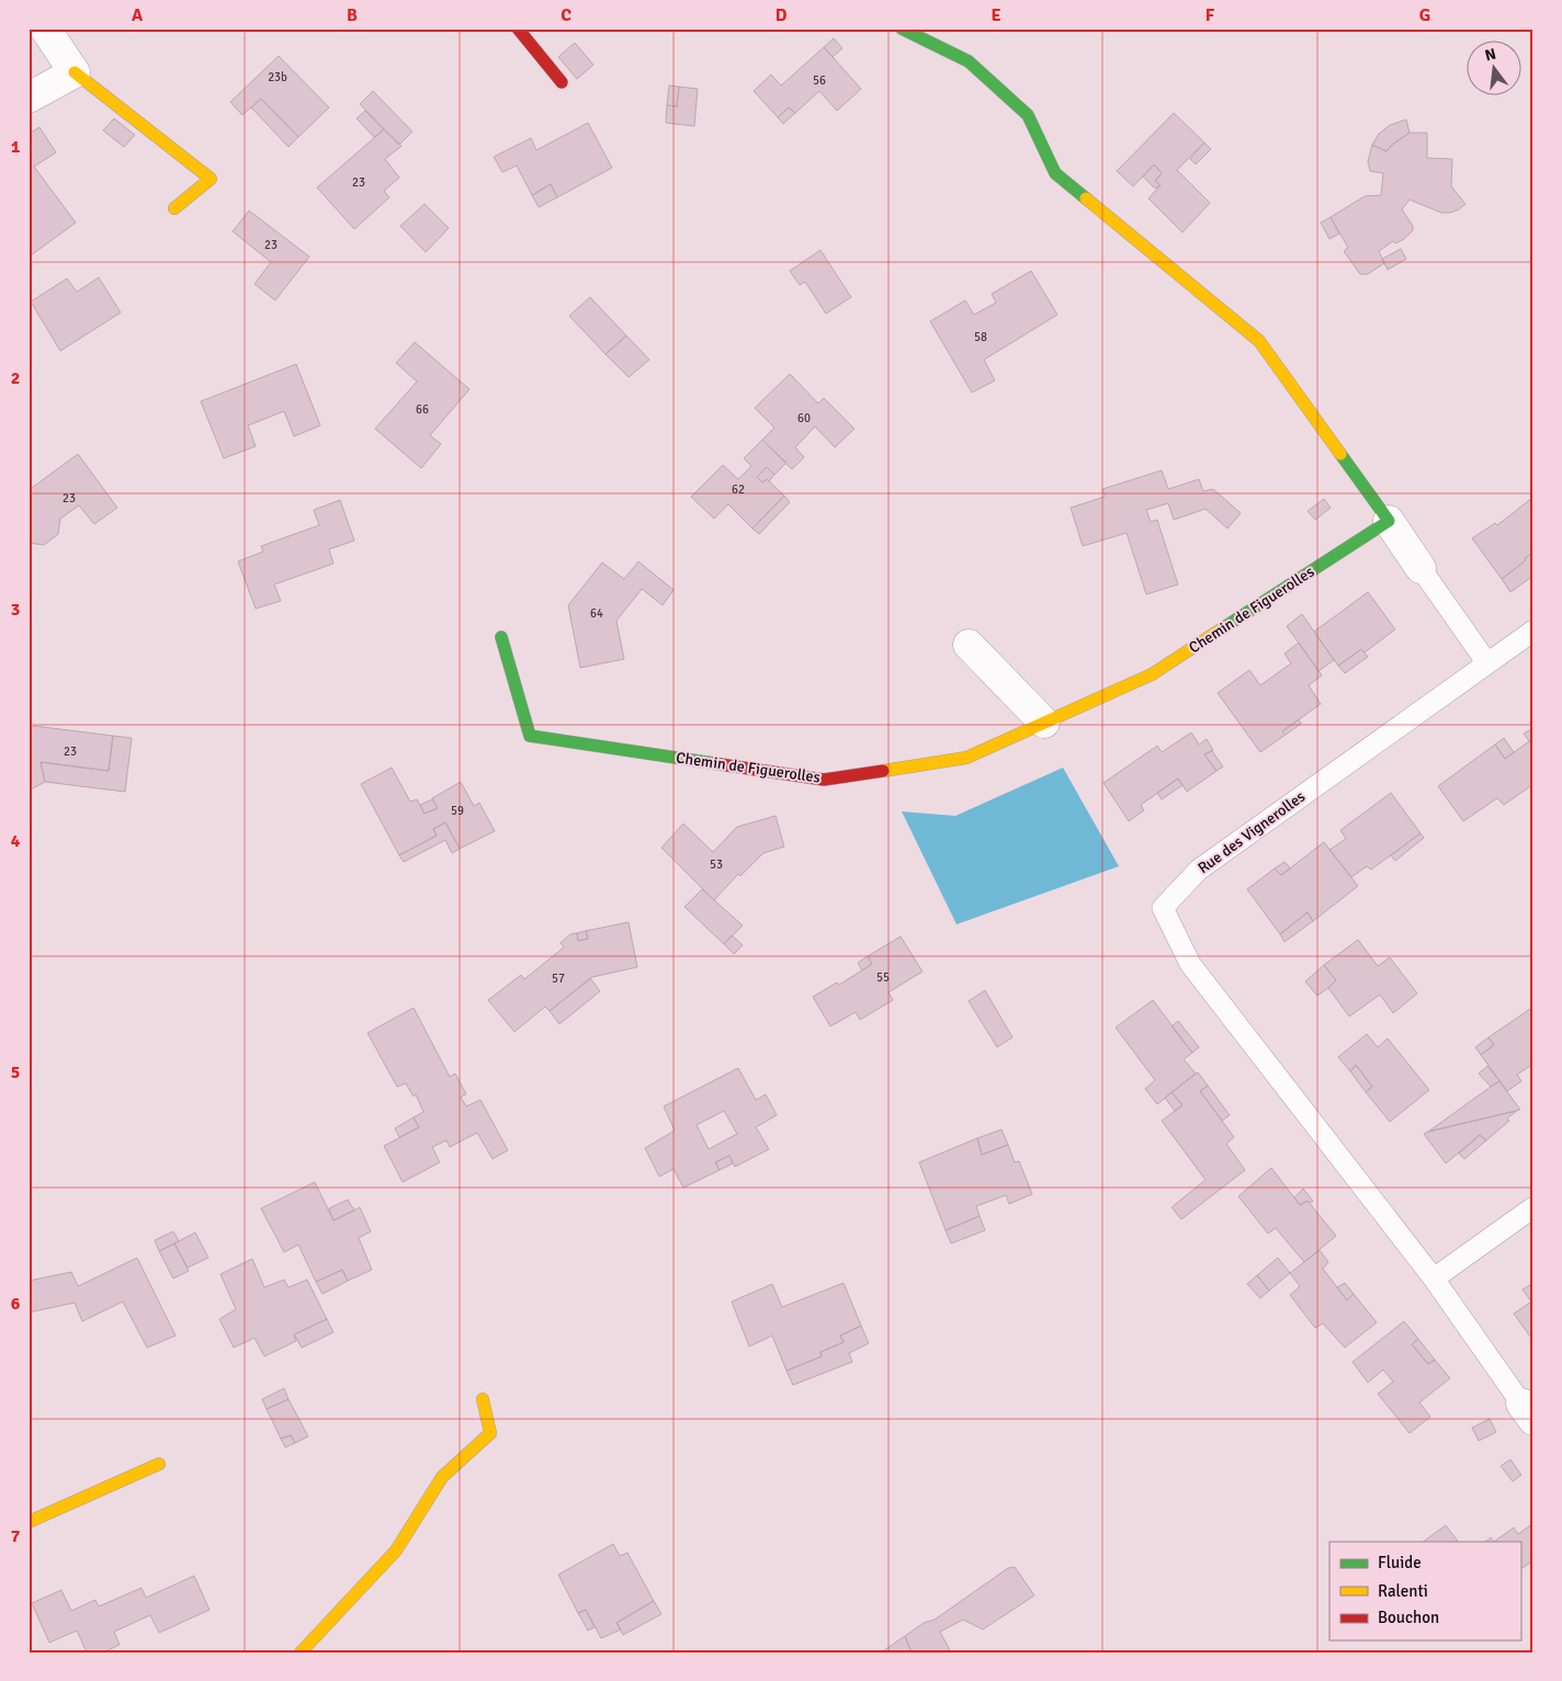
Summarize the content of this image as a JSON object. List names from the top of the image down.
{
  "streets": {
    "street": ["Chemin de Figuerolles"],
    "lane": ["Rue des Vignerolles"]
  },
  "house_numbers": [
    "23b",
    "56",
    "23",
    "23",
    "58",
    "66",
    "60",
    "62",
    "23",
    "64",
    "23",
    "59",
    "53",
    "55",
    "57"
  ],
  "legend": ["Fluide", "Ralenti", "Bouchon"],
  "north": "top",
  "grid": {
    "columns": [
      "A",
      "B",
      "C",
      "D",
      "E",
      "F",
      "G"
    ],
    "rows": [
      "1",
      "2",
      "3",
      "4",
      "5",
      "6",
      "7"
    ]
  }
}
